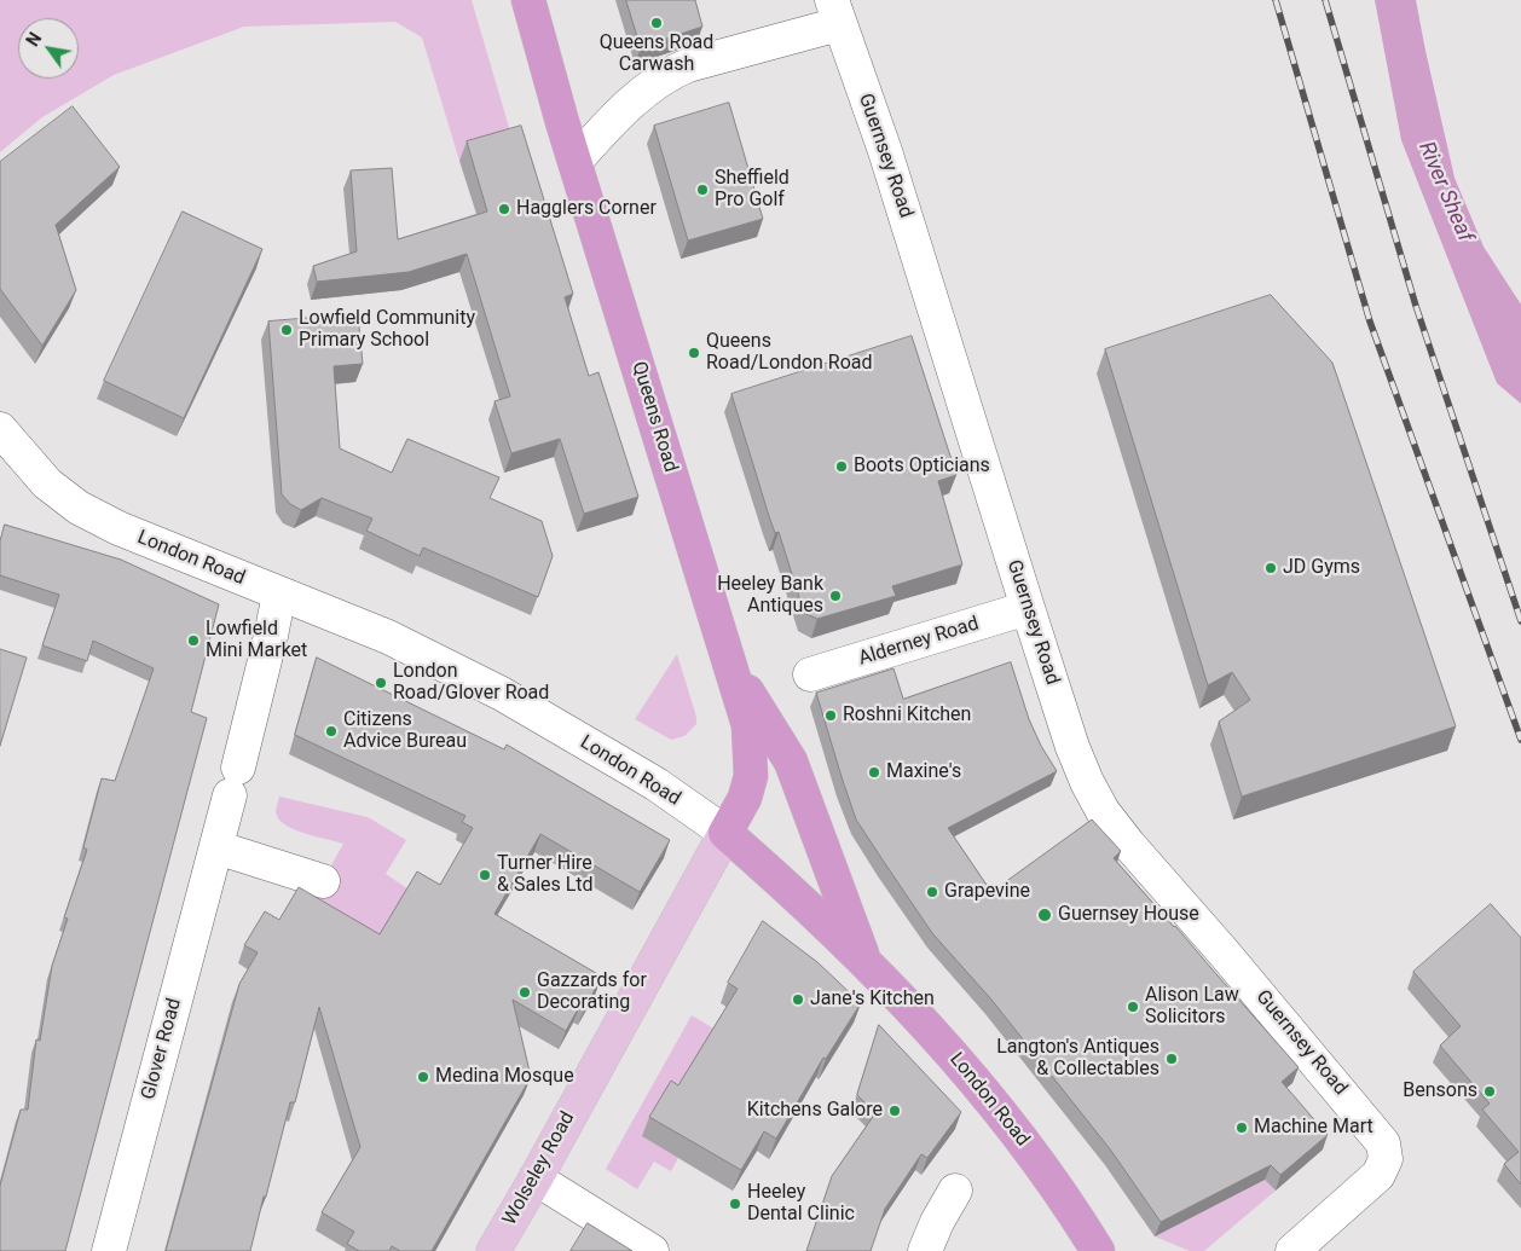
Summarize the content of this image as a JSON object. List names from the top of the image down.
{
  "streets": {
    "highway": ["Queens Road", "London Road"],
    "main road": ["Wolseley Road"],
    "street": ["Guernsey Road", "Alderney Road", "Glover Road"]
  },
  "crossings": [
    ["Guernsey Road", "Alderney Road"],
    ["Queens Road", "London Road"],
    ["Queens Road", "Wolseley Road"],
    ["London Road", "Glover Road"],
    ["London Road", "Wolseley Road"]
  ],
  "water": ["River Sheaf"],
  "places": [
    "Queens Road Carwash",
    "Sheffield Pro Golf",
    "Hagglers Corner",
    "Lowfield Community Primary School",
    "Queens Road/London Road",
    "Boots Opticians",
    "JD Gyms",
    "Heeley Bank Antiques",
    "Lowfield Mini Market",
    "London Road/Glover Road",
    "Roshni Kitchen",
    "Citizens Advice Bureau",
    "Maxine's",
    "Turner Hire & Sales Ltd",
    "Grapevine",
    "Guernsey House",
    "Gazzards for Decorating",
    "Jane's Kitchen",
    "Alison Law Solicitors",
    "Langton's Antiques & Collectables",
    "Medina Mosque",
    "Bensons",
    "Kitchens Galore",
    "Machine Mart",
    "Heeley Dental Clinic"
  ],
  "north": "top left"
}
